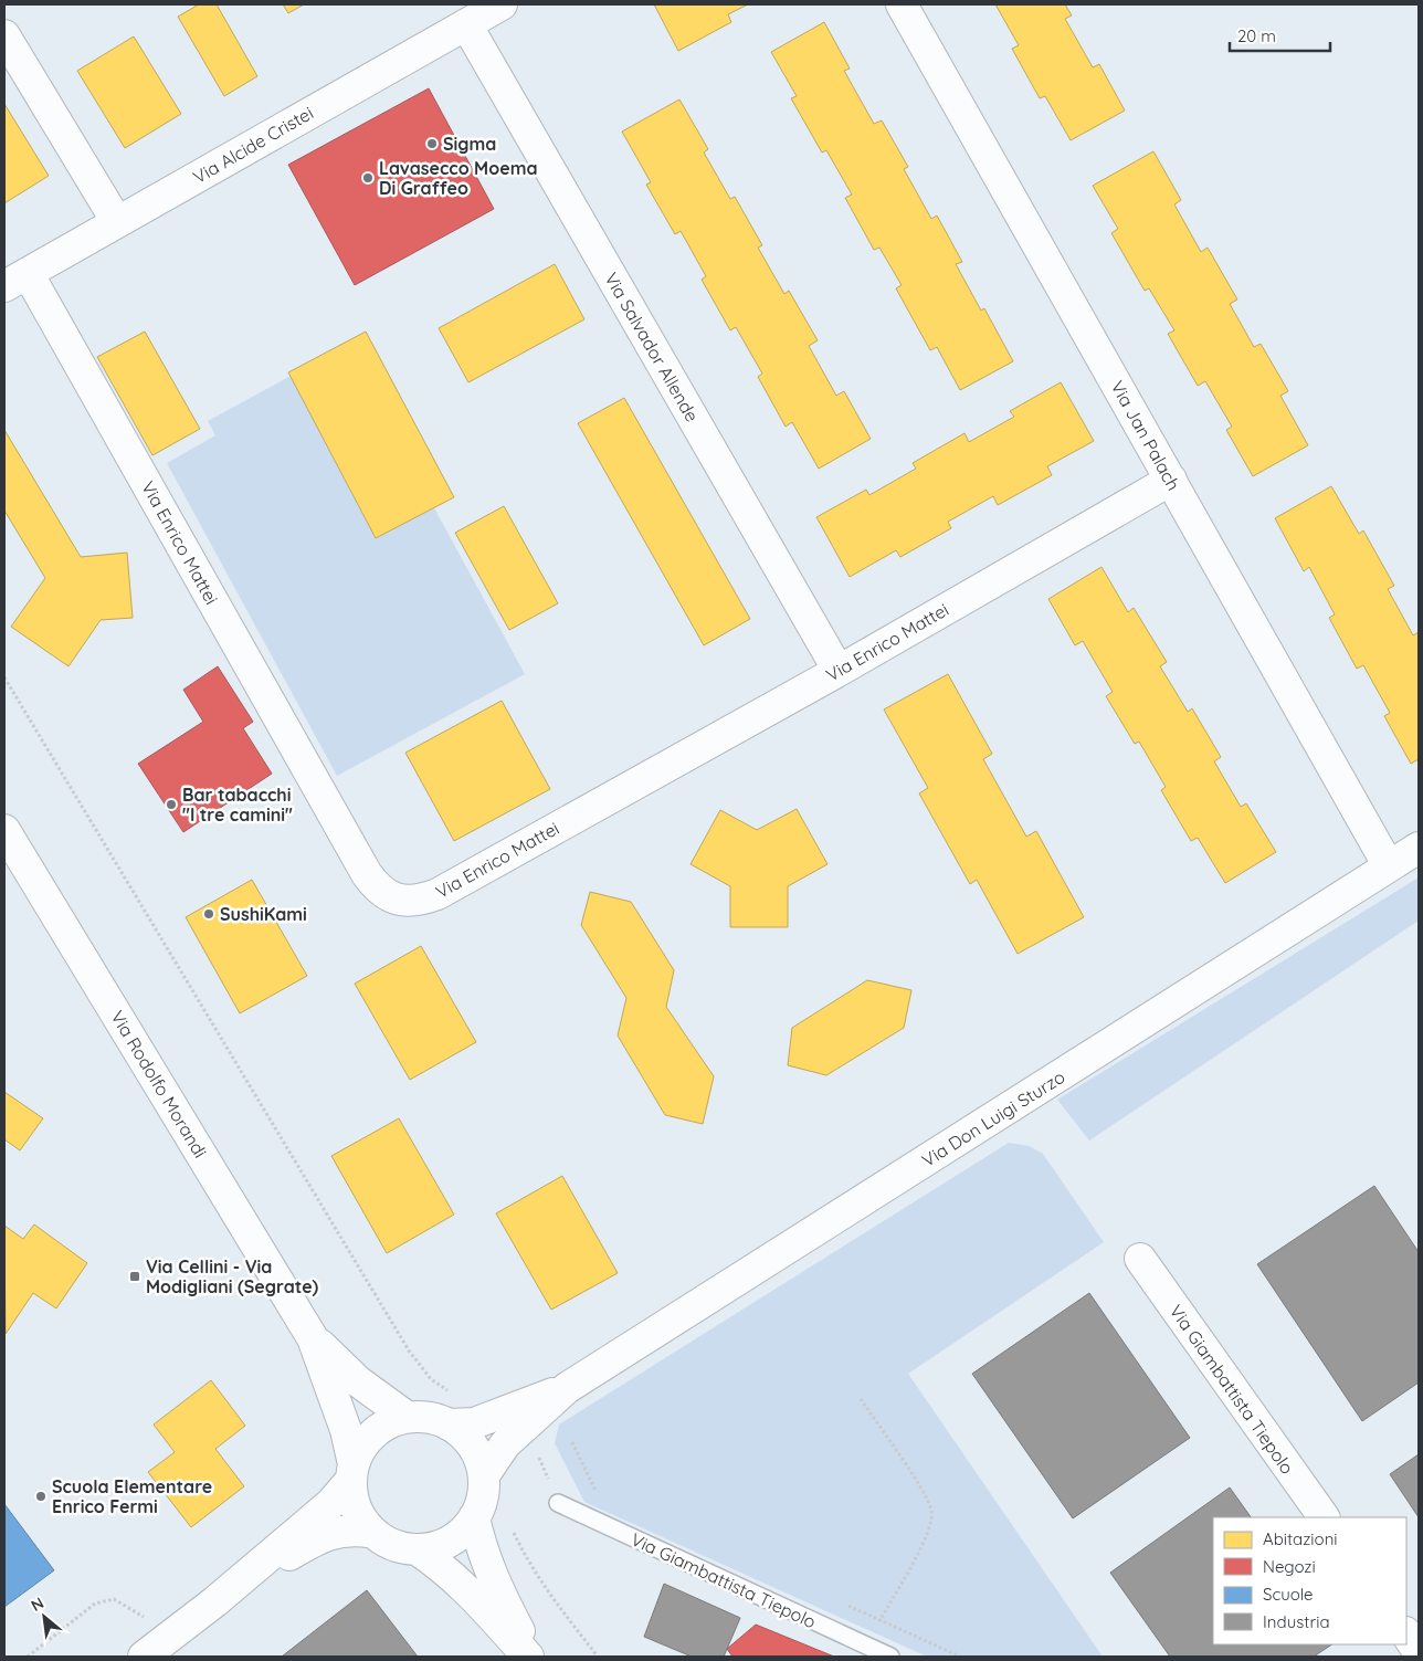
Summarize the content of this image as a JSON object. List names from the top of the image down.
{
  "streets": {
    "street": [
      "Via Alcide Cristei",
      "Via Salvador Allende",
      "Via Jan Palach",
      "Via Enrico Mattei",
      "Via Rodolfo Morandi",
      "Via Don Luigi Sturzo",
      "Via Giambattista Tiepolo"
    ]
  },
  "crossings": [
    ["Via Alcide Cristei", "Via Salvador Allende"],
    ["Via Alcide Cristei", "Via Enrico Mattei"],
    ["Via Salvador Allende", "Via Enrico Mattei"],
    ["Via Jan Palach", "Via Enrico Mattei"],
    ["Via Jan Palach", "Via Don Luigi Sturzo"],
    ["Via Rodolfo Morandi", "Via Don Luigi Sturzo"]
  ],
  "places": {
    "other": [
      "Sigma",
      "Lavasecco Moema Di Graffeo",
      "Bar tabacchi \"I tre camini\"",
      "SushiKami",
      "Scuola Elementare Enrico Fermi"
    ],
    "transit": ["Via Cellini - Via Modigliani (Segrate)"]
  },
  "legend": [
    "Abitazioni",
    "Negozi",
    "Scuole",
    "Industria"
  ],
  "scale_bar": "20 m",
  "north": "top left"
}
